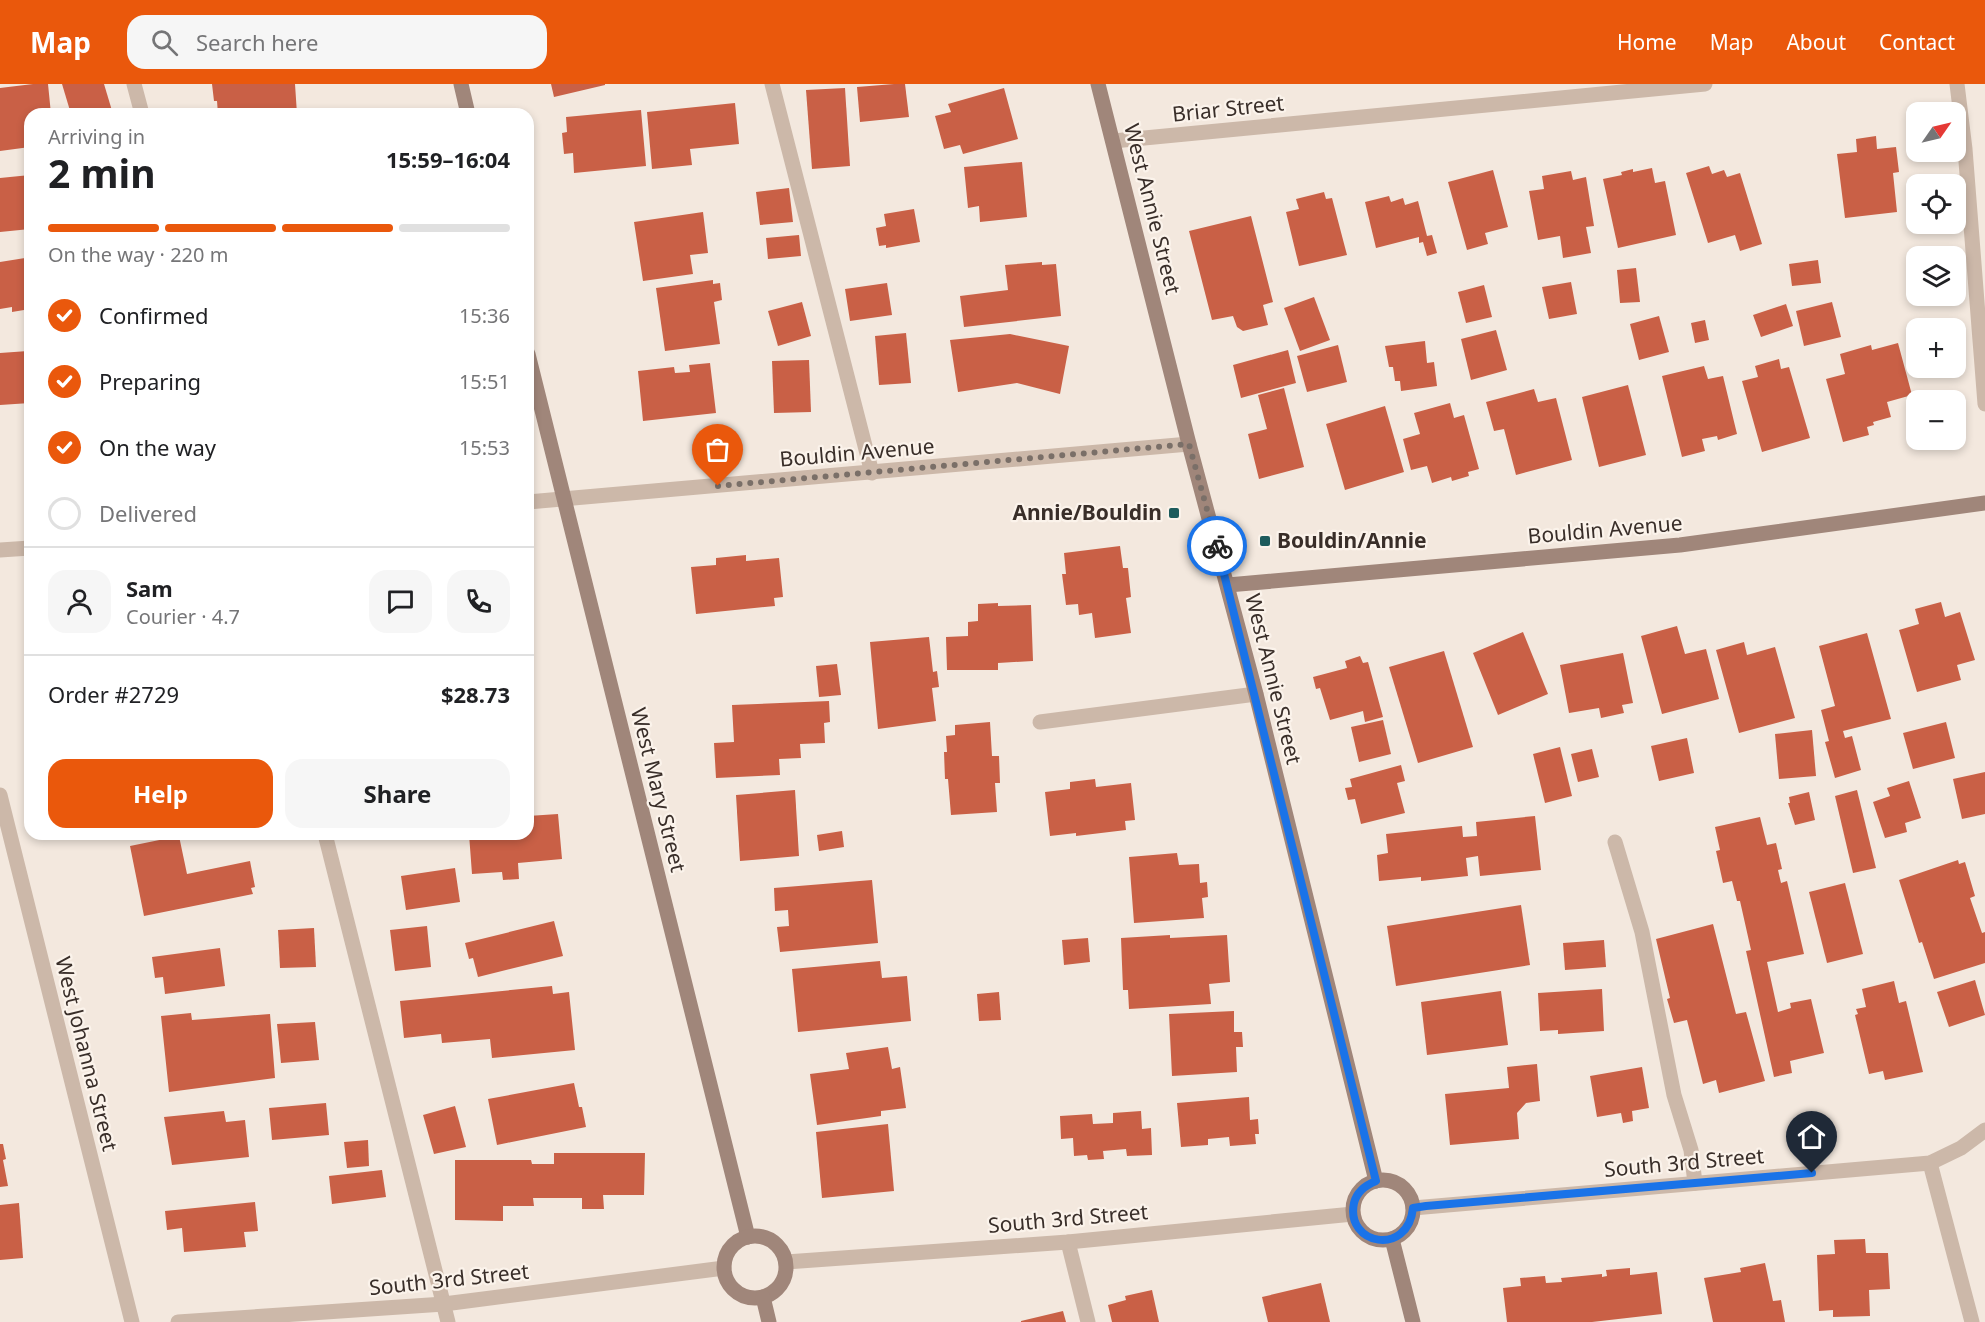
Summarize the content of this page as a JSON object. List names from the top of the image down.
{
  "streets": {
    "street": [
      "Briar Street",
      "West Annie Street",
      "Bouldin Avenue",
      "West Mary Street",
      "West Johanna Street",
      "South 3rd Street"
    ]
  },
  "crossings": [
    ["Briar Street", "West Annie Street"],
    ["West Annie Street", "Bouldin Avenue"],
    ["West Annie Street", "South 3rd Street"],
    ["Bouldin Avenue", "West Mary Street"],
    ["West Mary Street", "South 3rd Street"]
  ],
  "places": {
    "transit": ["Annie/Bouldin", "Bouldin/Annie"]
  },
  "north": "top right",
  "page": {
    "header": "Map",
    "search": "Search here",
    "nav": [
      "Home",
      "Map",
      "About",
      "Contact"
    ],
    "map_buttons": ["+", "−"],
    "heading": ["2 min", "Arriving in", "15:59–16:04"],
    "panel": [
      "Sam",
      "Courier · 4.7",
      "Order #2729",
      "$28.73"
    ],
    "bar": "On the way · 220 m",
    "list": [
      ["Confirmed", "15:36"],
      ["Preparing", "15:51"],
      ["On the way", "15:53"],
      "Delivered"
    ],
    "buttons": ["Help", "Share"]
  }
}
